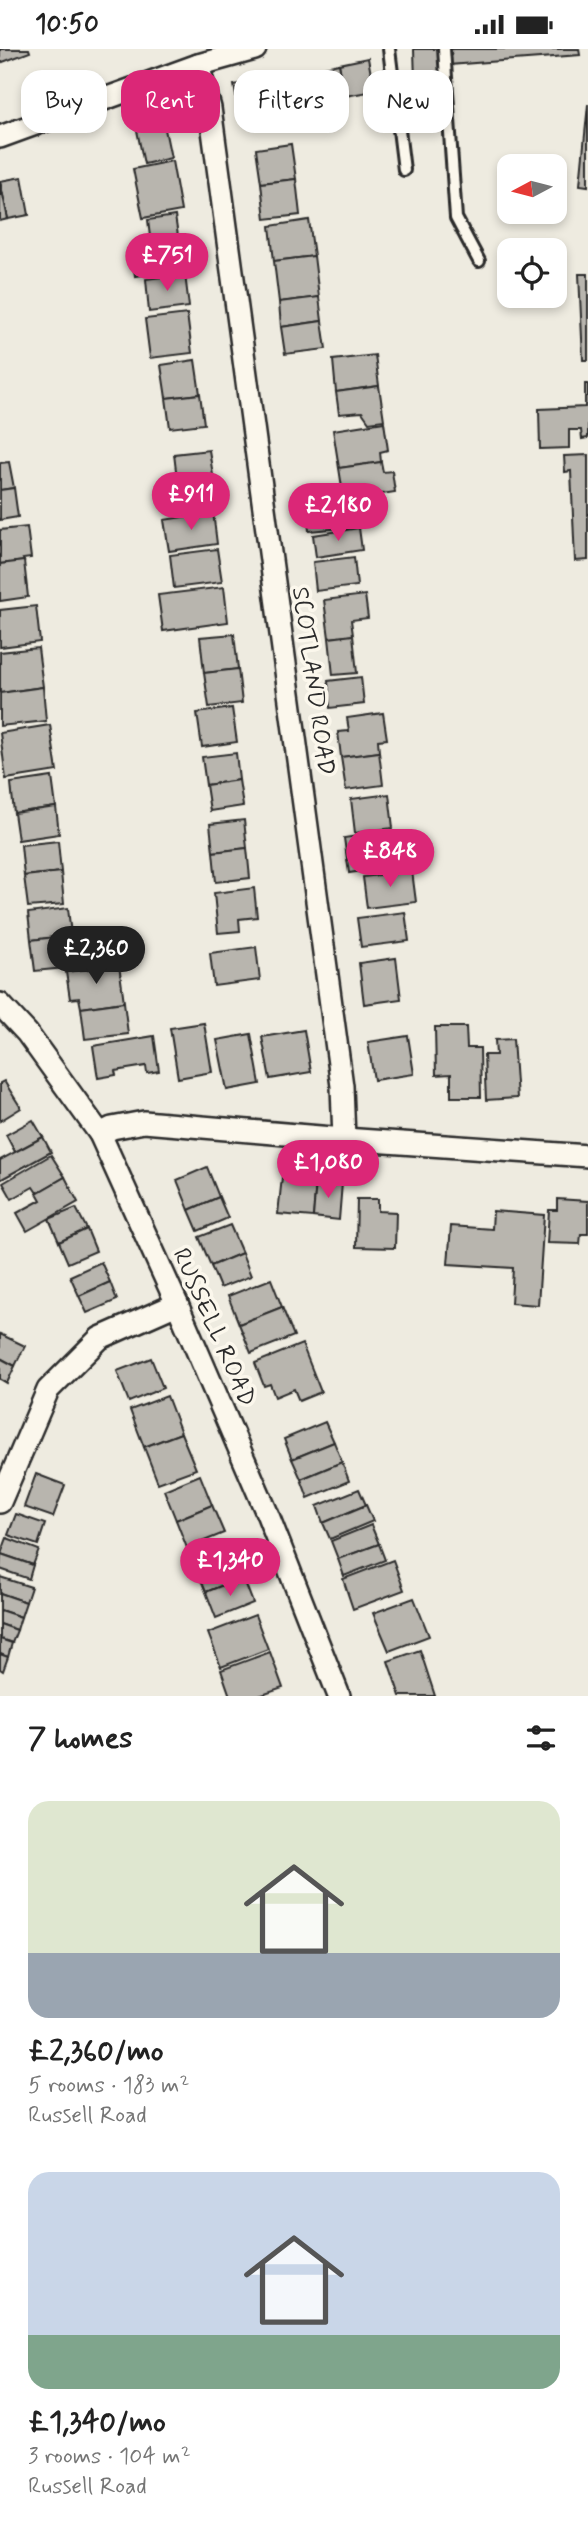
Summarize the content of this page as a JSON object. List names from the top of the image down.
{
  "streets": {
    "street": ["SCOTLAND ROAD", "RUSSELL ROAD"]
  },
  "north": "left",
  "page": {
    "status": "10:50",
    "chip": [
      "Buy",
      "Rent",
      "Filters",
      "New"
    ],
    "price": [
      "£751",
      "£911",
      "£2,180",
      "£848",
      "£2,360",
      "£1,080",
      "£1,340"
    ],
    "heading": "7 homes",
    "list": [
      {
        "name": "£2,360/mo",
        "note": "5 rooms · 183 m² · Russell Road"
      },
      {
        "name": "£1,340/mo",
        "note": "3 rooms · 104 m² · Russell Road"
      }
    ]
  }
}
